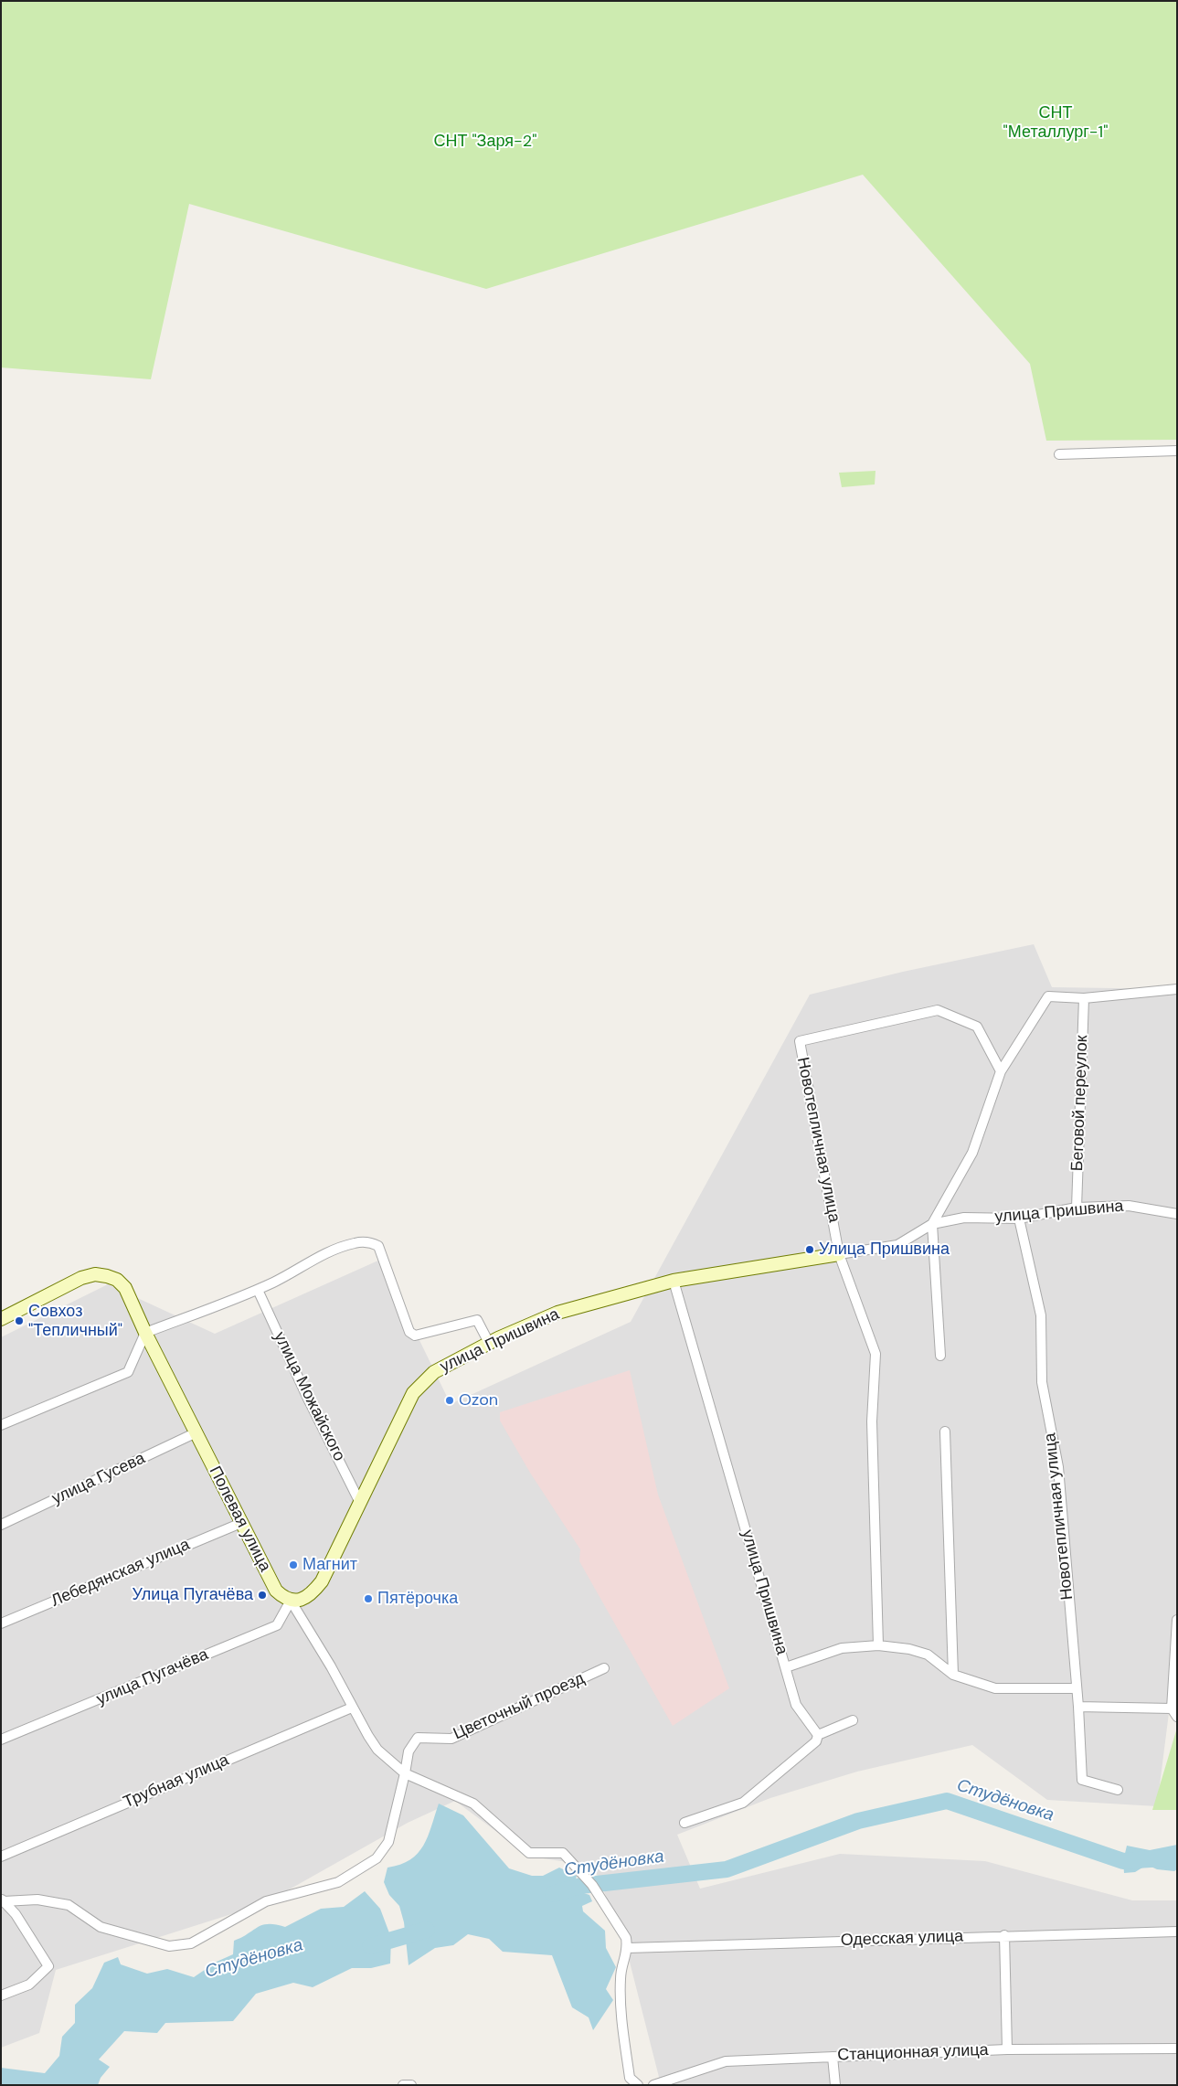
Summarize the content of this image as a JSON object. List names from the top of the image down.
{
  "streets": {
    "street": [
      "Беговой переулок",
      "Новотепличная улица",
      "улица Пришвина",
      "улица Можайского",
      "улица Гусева",
      "Полевая улица",
      "Лебедянская улица",
      "улица Пугачёва",
      "Цветочный проезд",
      "Трубная улица",
      "Одесская улица",
      "Станционная улица"
    ]
  },
  "crossings": [
    ["Беговой переулок", "улица Пришвина"],
    ["Новотепличная улица", "улица Пришвина"],
    ["улица Пришвина", "улица Можайского"],
    ["улица Пришвина", "Полевая улица"],
    ["улица Пришвина", "улица Пугачёва"],
    ["улица Гусева", "Полевая улица"],
    ["Полевая улица", "Лебедянская улица"],
    ["Полевая улица", "улица Пугачёва"],
    ["Полевая улица", "Цветочный проезд"],
    ["Полевая улица", "Трубная улица"],
    ["Полевая улица", "Одесская улица"]
  ],
  "water": ["Студёновка"],
  "parks": ["СНТ \"Металлург-1\"", "СНТ \"Заря-2\""],
  "places": [
    "Улица Пришвина",
    "Совхоз \"Тепличный\"",
    "Ozon",
    "Магнит",
    "Улица Пугачёва",
    "Пятёрочка"
  ]
}
